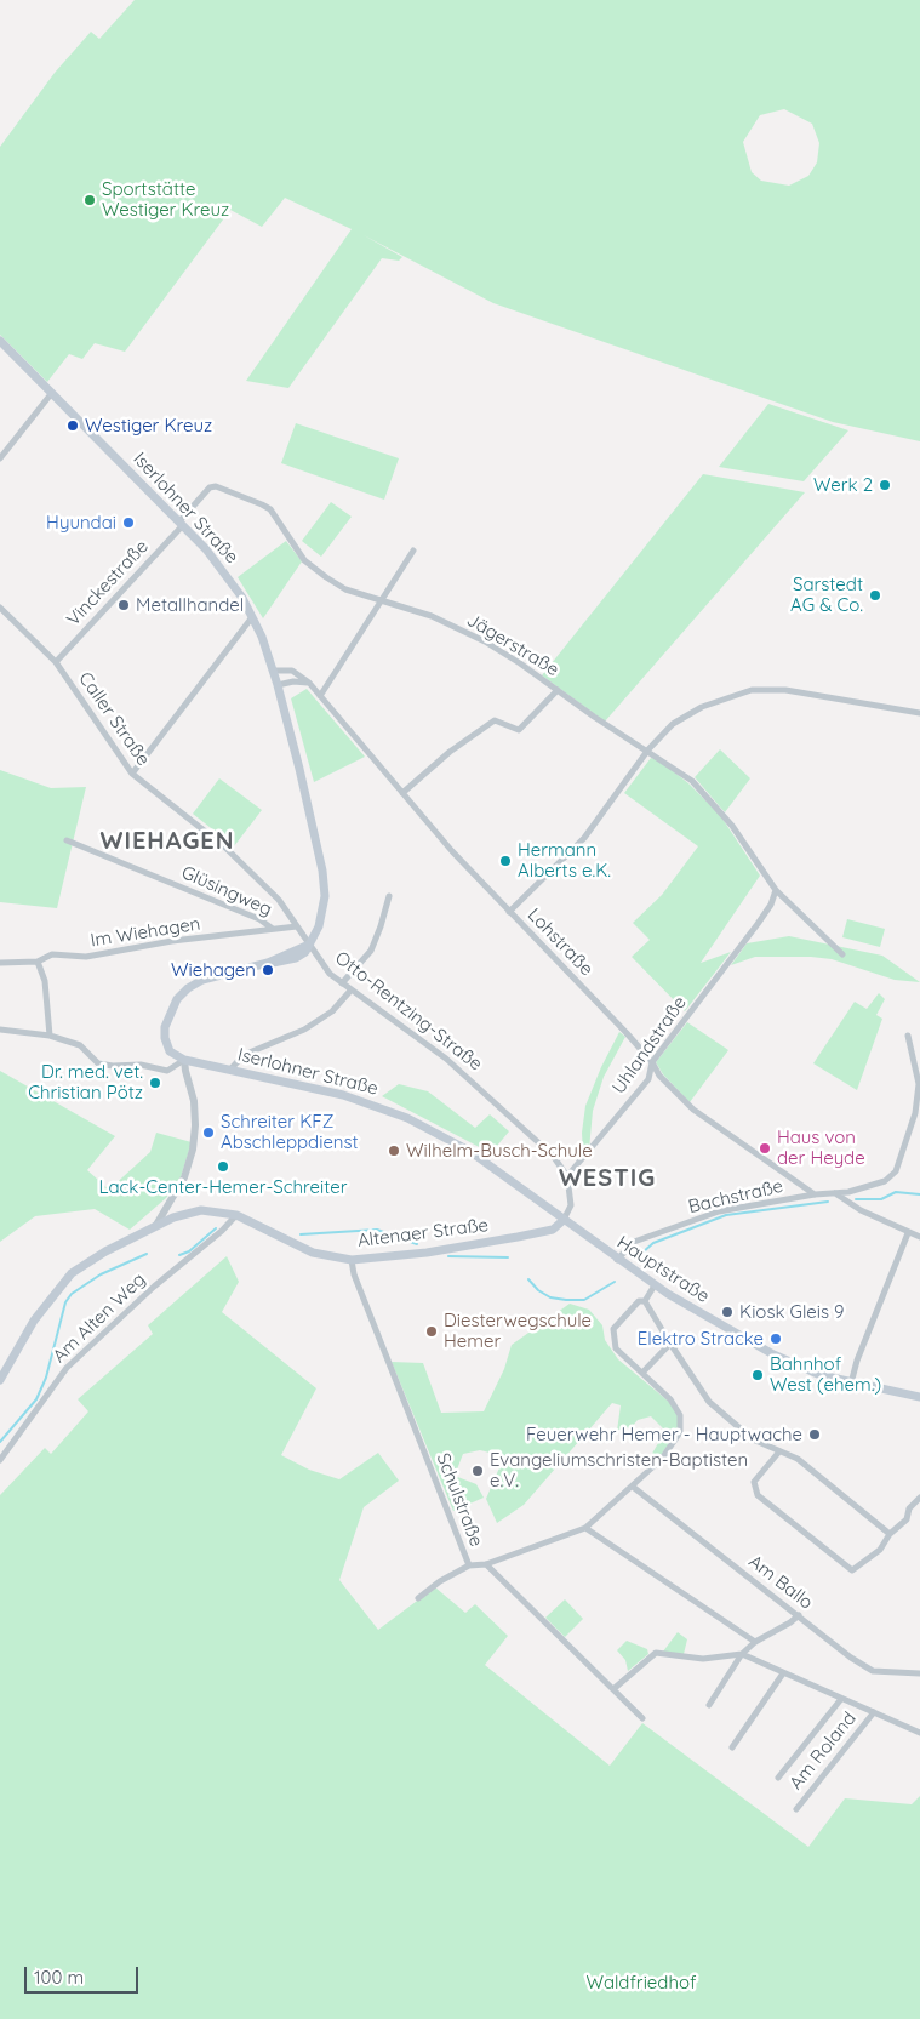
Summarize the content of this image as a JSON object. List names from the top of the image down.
{
  "streets": {
    "main road": ["Iserlohner Straße", "Altenaer Straße", "Hauptstraße"],
    "street": [
      "Vinckestraße",
      "Jägerstraße",
      "Caller Straße",
      "Glüsingweg",
      "Im Wiehagen",
      "Lohstraße",
      "Otto-Rentzing-Straße",
      "Uhlandstraße",
      "Bachstraße",
      "Am Alten Weg",
      "Schulstraße",
      "Am Ballo",
      "Am Roland"
    ]
  },
  "crossings": [
    ["Iserlohner Straße", "Vinckestraße"],
    ["Iserlohner Straße", "Jägerstraße"],
    ["Iserlohner Straße", "Caller Straße"],
    ["Iserlohner Straße", "Lohstraße"],
    ["Iserlohner Straße", "Otto-Rentzing-Straße"],
    ["Iserlohner Straße", "Altenaer Straße"],
    ["Iserlohner Straße", "Hauptstraße"],
    ["Vinckestraße", "Jägerstraße"],
    ["Vinckestraße", "Caller Straße"],
    ["Jägerstraße", "Uhlandstraße"],
    ["Caller Straße", "Im Wiehagen"],
    ["Caller Straße", "Otto-Rentzing-Straße"],
    ["Glüsingweg", "Im Wiehagen"],
    ["Lohstraße", "Uhlandstraße"],
    ["Lohstraße", "Bachstraße"],
    ["Otto-Rentzing-Straße", "Uhlandstraße"],
    ["Bachstraße", "Hauptstraße"],
    ["Altenaer Straße", "Hauptstraße"],
    ["Altenaer Straße", "Am Alten Weg"],
    ["Altenaer Straße", "Schulstraße"]
  ],
  "districts": ["WIEHAGEN", "WESTIG"],
  "parks": ["Waldfriedhof"],
  "places": [
    "Sportstätte Westiger Kreuz",
    "Westiger Kreuz",
    "Werk 2",
    "Hyundai",
    "Sarstedt AG & Co.",
    "Metallhandel",
    "Hermann Alberts e.K.",
    "Wiehagen",
    "Dr. med. vet. Christian Pötz",
    "Schreiter KFZ Abschleppdienst",
    "Haus von der Heyde",
    "Wilhelm-Busch-Schule",
    "Lack-Center-Hemer-Schreiter",
    "Kiosk Gleis 9",
    "Diesterwegschule Hemer",
    "Elektro Stracke",
    "Bahnhof West (ehem.)",
    "Feuerwehr Hemer - Hauptwache",
    "Evangeliumschristen-Baptisten e.V."
  ],
  "scale_bar": "100 m"
}
